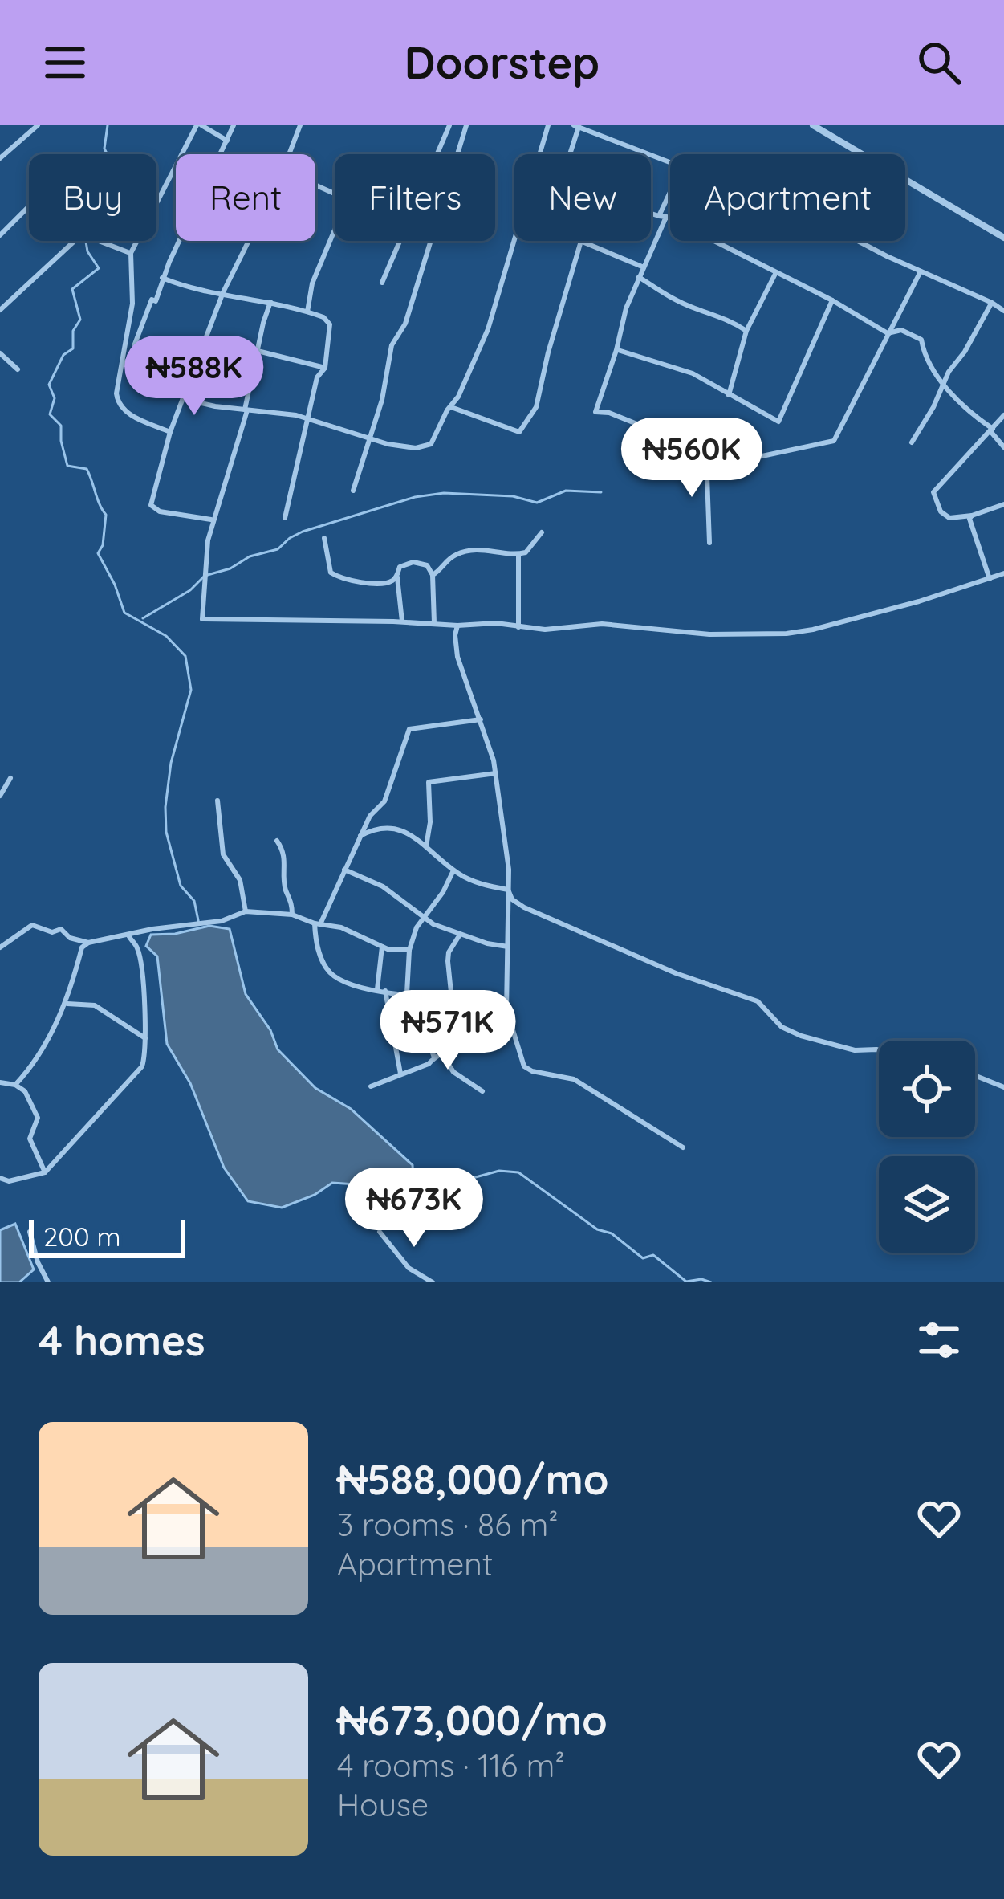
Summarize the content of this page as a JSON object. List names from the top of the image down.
{
  "scale_bar": "200 m",
  "page": {
    "header": "Doorstep",
    "chip": [
      "Buy",
      "Rent",
      "Filters",
      "New",
      "Apartment"
    ],
    "price": [
      "₦588K",
      "₦560K",
      "₦571K",
      "₦673K"
    ],
    "scale": "200 m",
    "heading": "4 homes",
    "list": [
      {
        "name": "₦588,000/mo",
        "note": "3 rooms · 86 m² · Apartment"
      },
      {
        "name": "₦673,000/mo",
        "note": "4 rooms · 116 m² · House"
      }
    ]
  }
}
